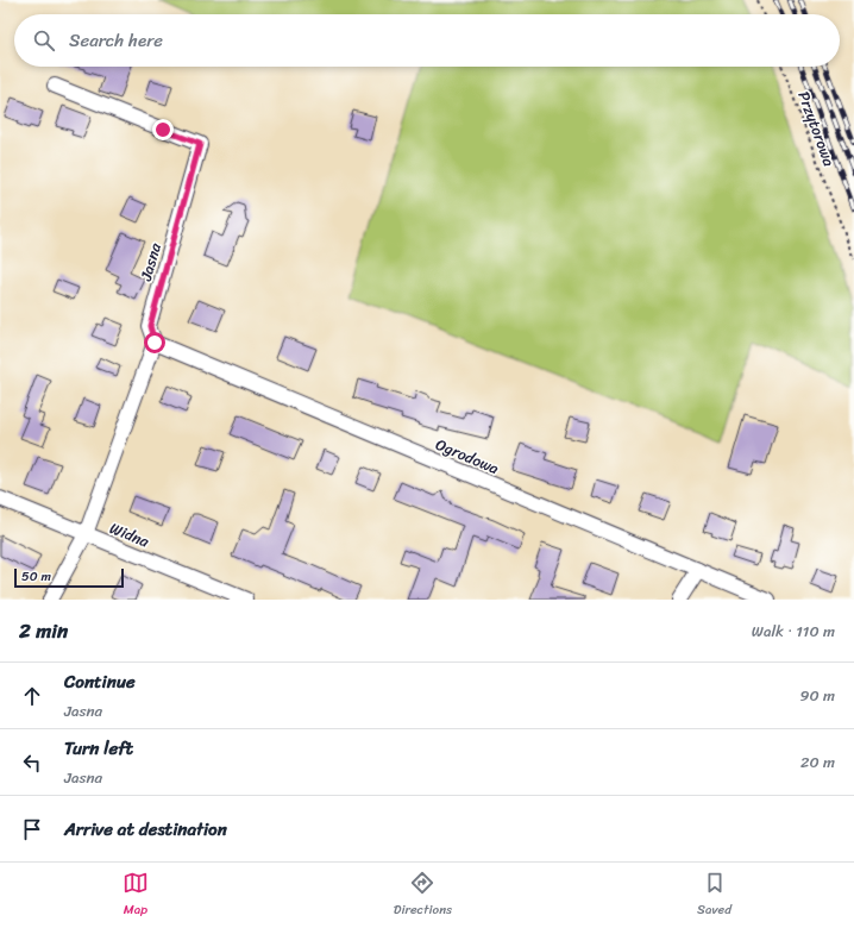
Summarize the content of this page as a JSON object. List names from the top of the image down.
{
  "streets": {
    "street": ["Jasna", "Ogrodowa", "Widna"],
    "path": ["Przytorowa"]
  },
  "crossings": [
    ["Jasna", "Ogrodowa"],
    ["Jasna", "Widna"]
  ],
  "scale_bar": "50 m",
  "page": {
    "search": "Search here",
    "scale": "50 m",
    "heading": ["2 min", "Walk · 110 m"],
    "list": [
      ["Continue", "Jasna", "90 m"],
      ["Turn left", "Jasna", "20 m"],
      "Arrive at destination"
    ],
    "nav": ["Map", "Directions", "Saved"]
  }
}
